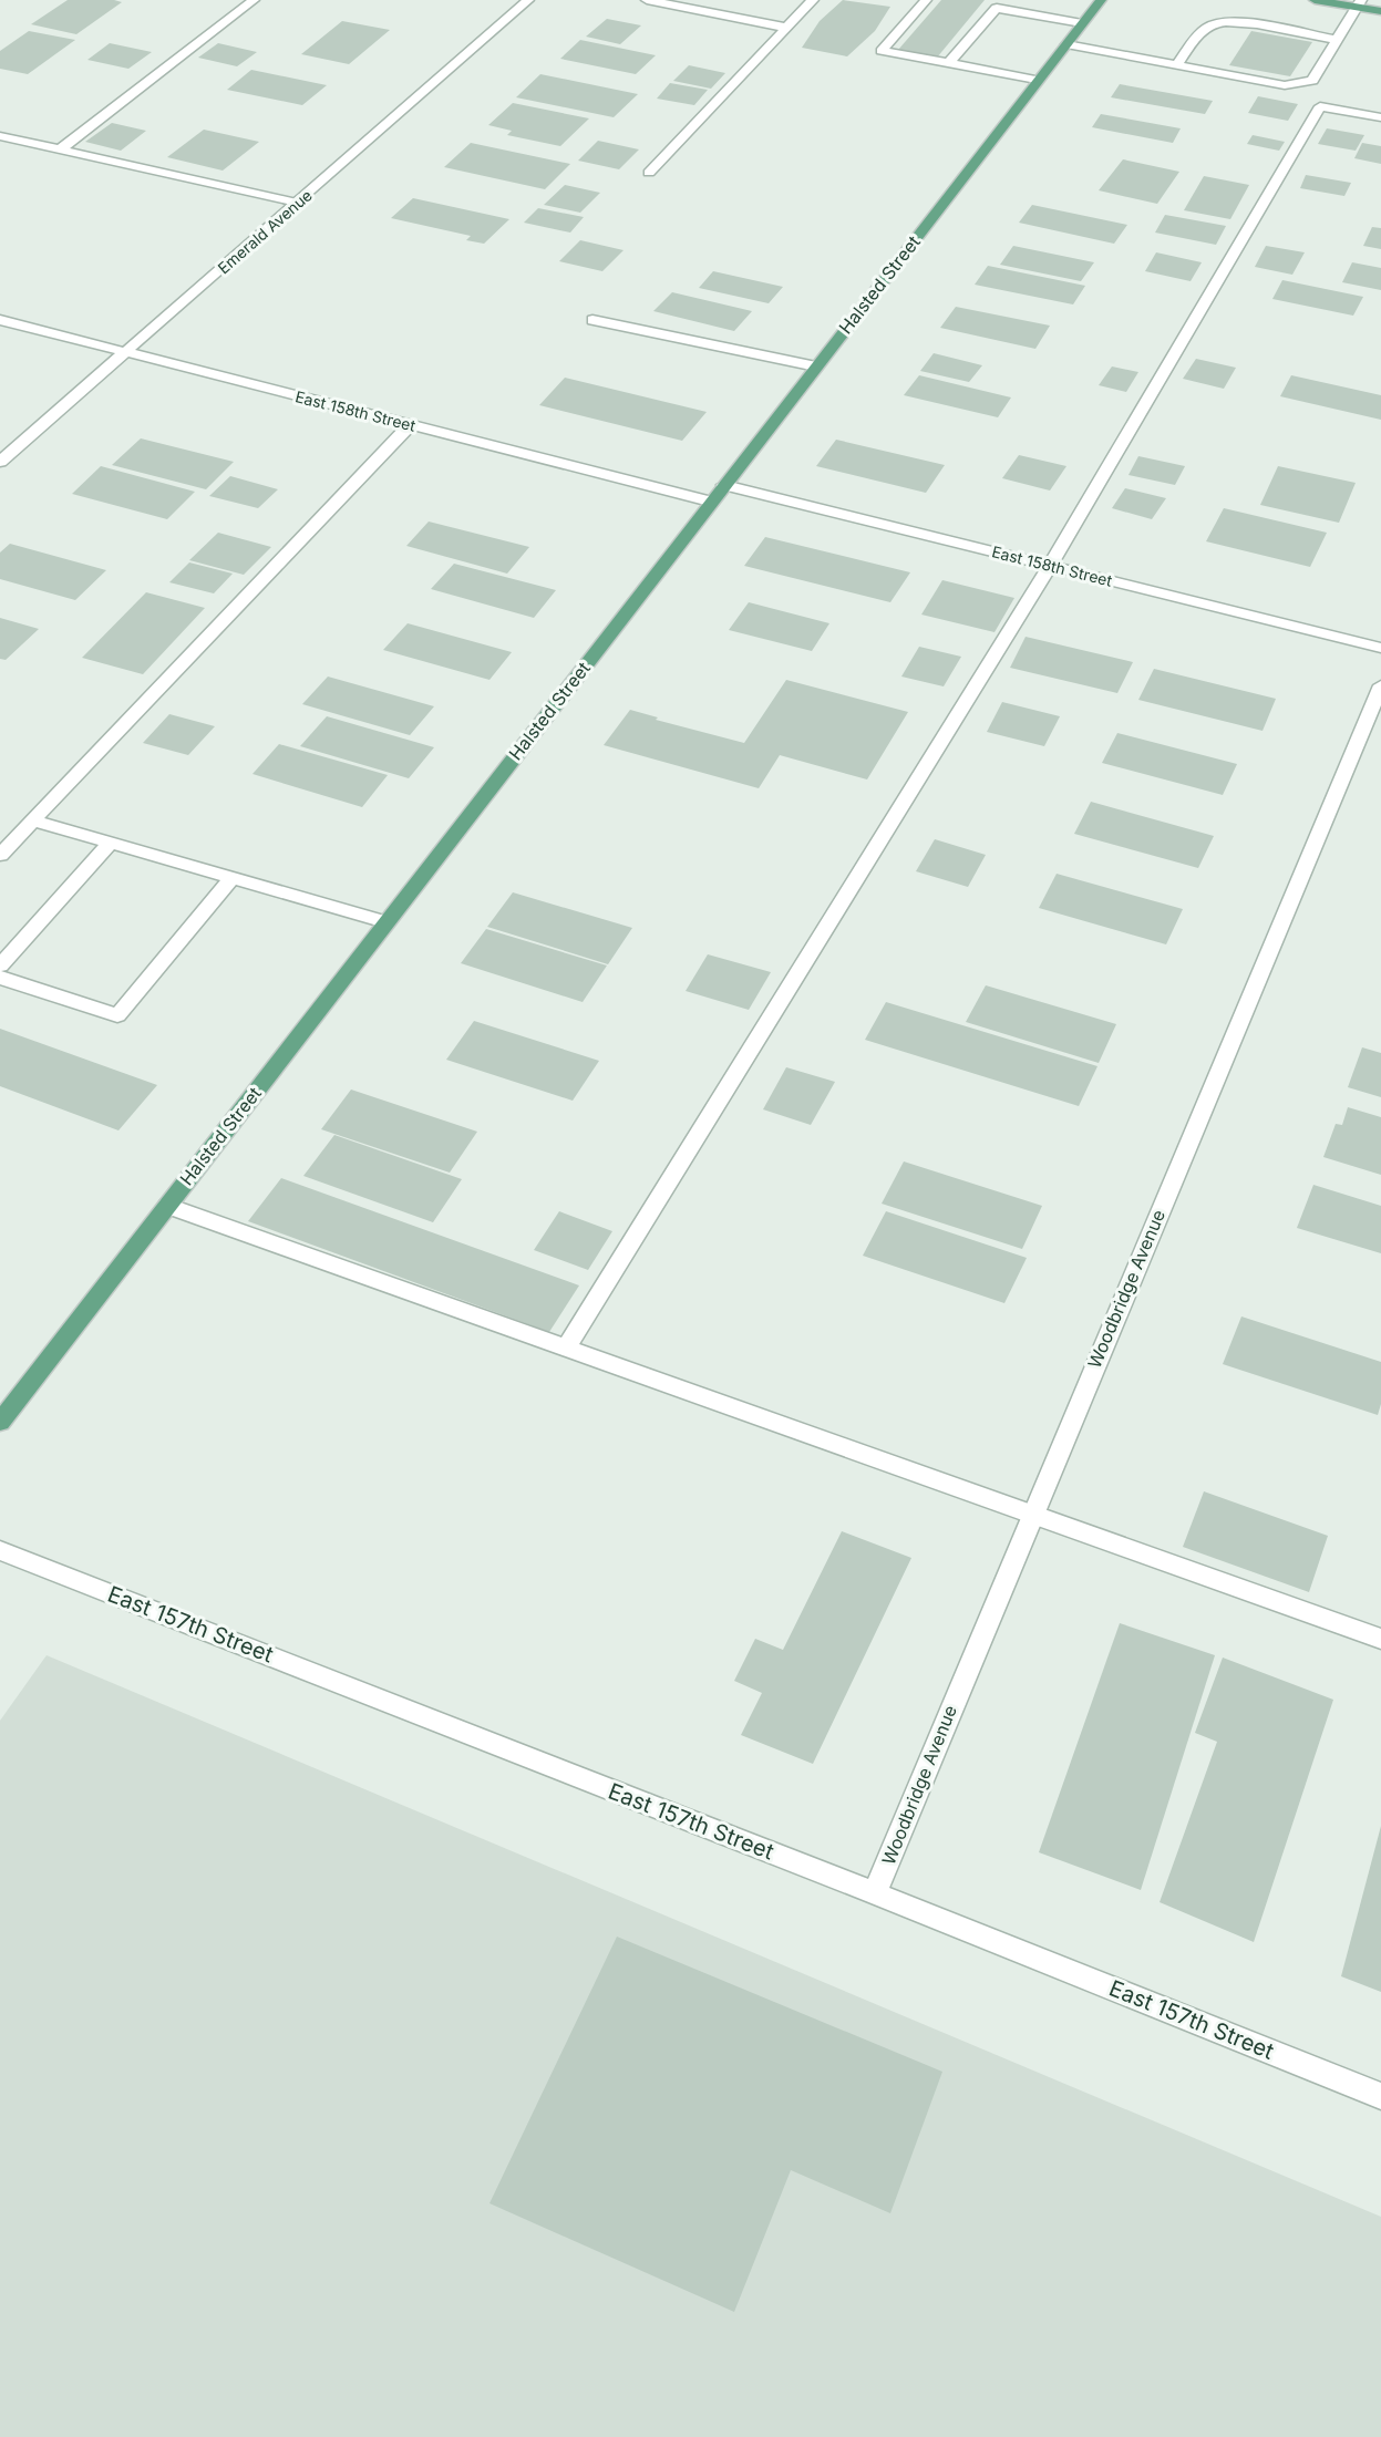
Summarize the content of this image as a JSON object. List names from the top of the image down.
{
  "streets": {
    "main road": ["Halsted Street"],
    "street": [
      "Emerald Avenue",
      "East 158th Street",
      "Woodbridge Avenue",
      "East 157th Street"
    ]
  },
  "crossings": [
    ["Emerald Avenue", "East 158th Street"],
    ["Halsted Street", "East 158th Street"],
    ["Woodbridge Avenue", "East 157th Street"]
  ]
}
